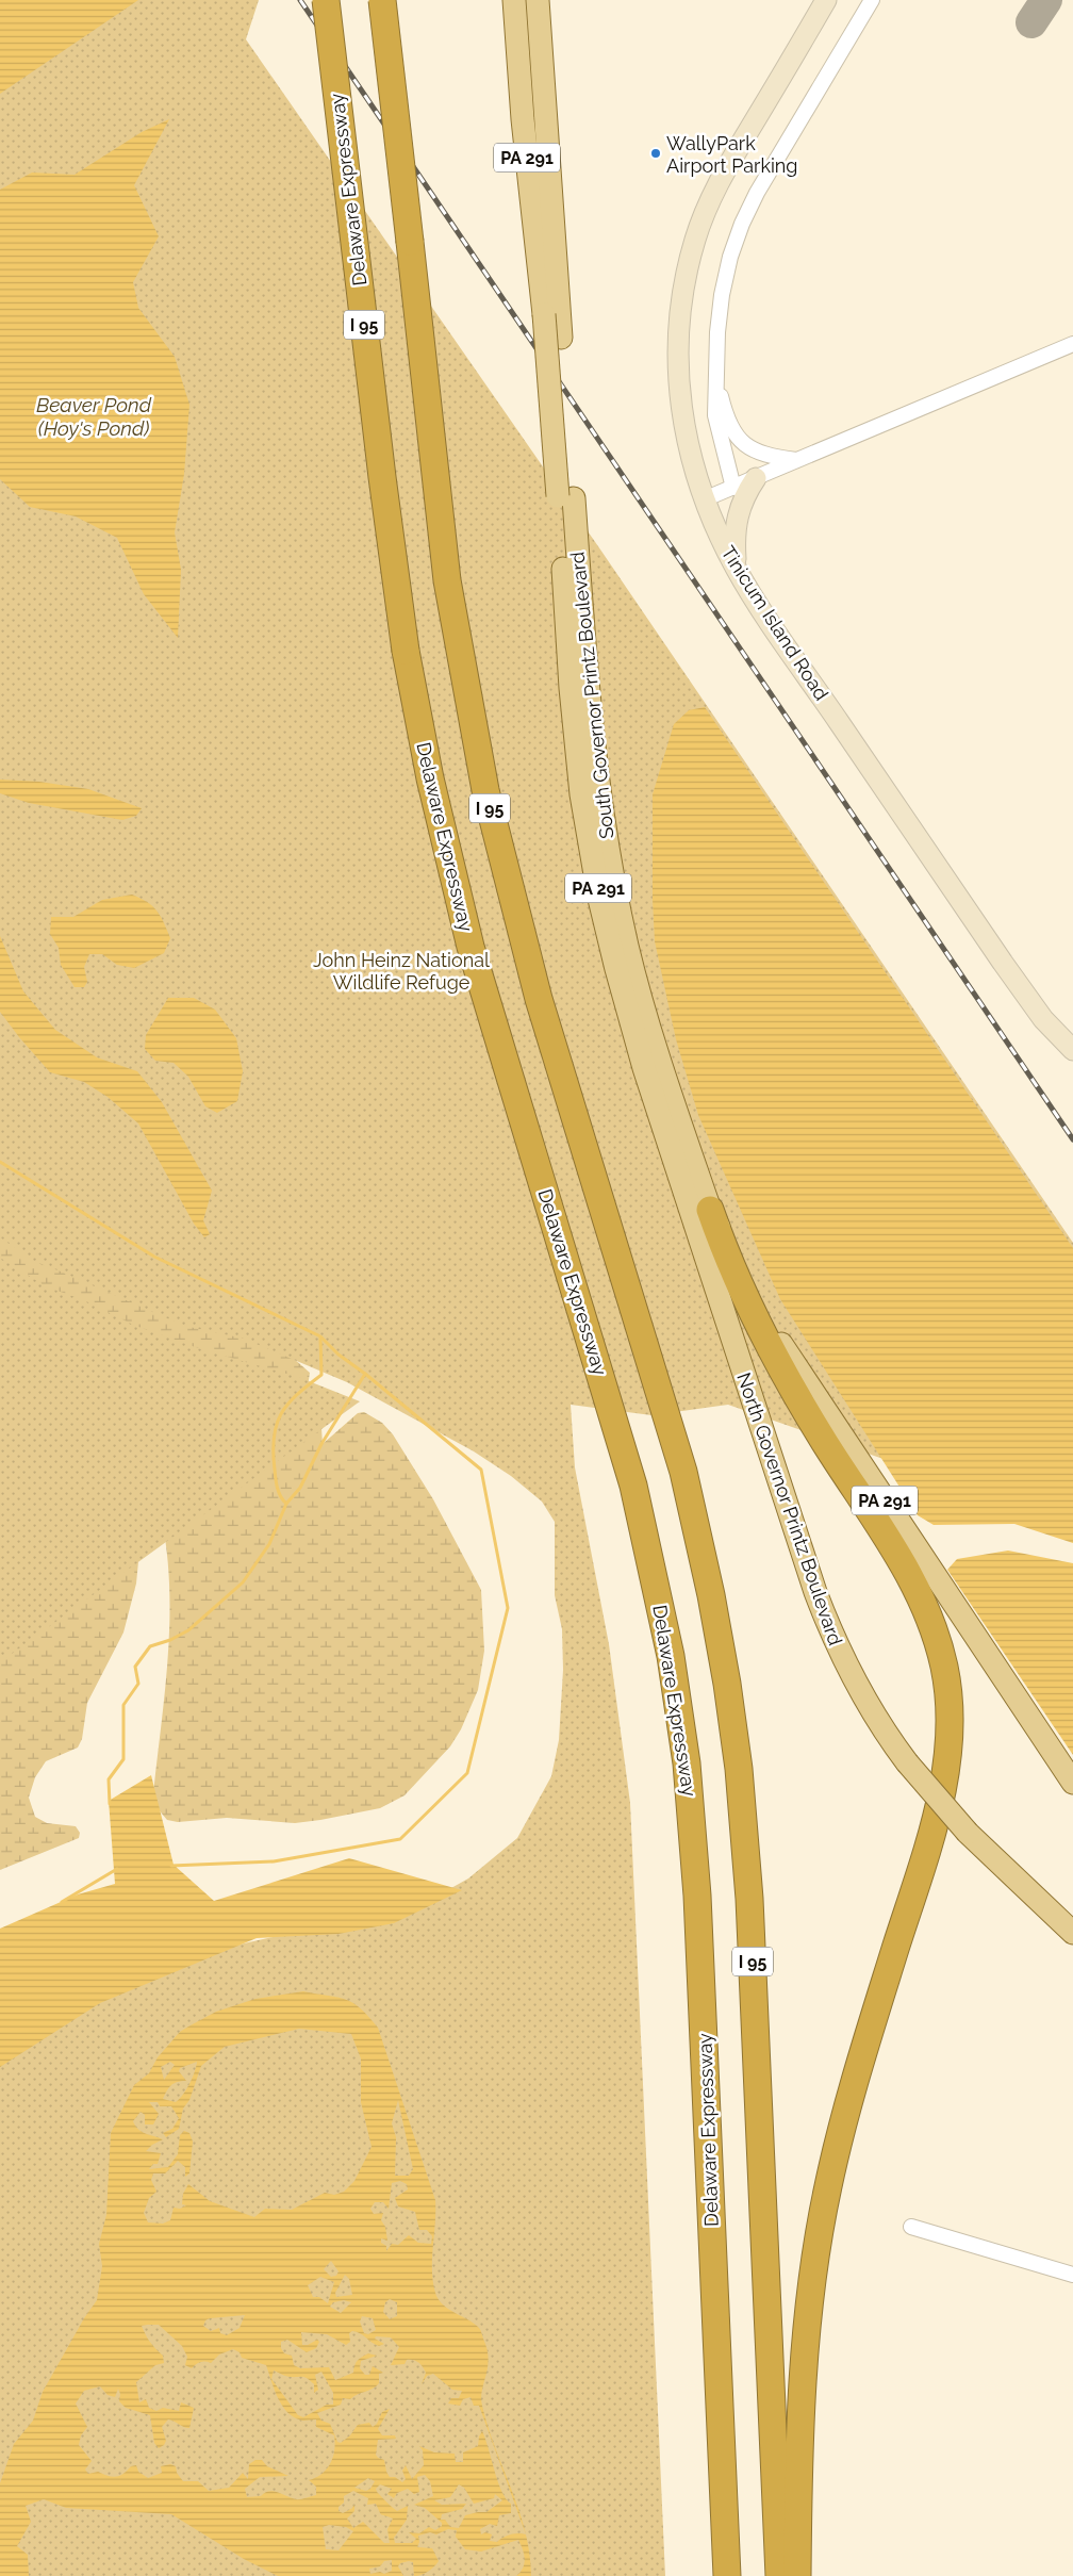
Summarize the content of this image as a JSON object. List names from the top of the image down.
{
  "streets": {
    "highway": ["Delaware Expressway", "I 95"],
    "main road": ["PA 291", "South Governor Printz Boulevard", "North Governor Printz Boulevard"],
    "street": ["Tinicum Island Road"]
  },
  "crossings": [
    ["South Governor Printz Boulevard", "North Governor Printz Boulevard"]
  ],
  "water": ["Beaver Pond (Hoy's Pond)"],
  "parks": ["John Heinz National Wildlife Refuge"],
  "places": ["WallyPark Airport Parking"]
}
